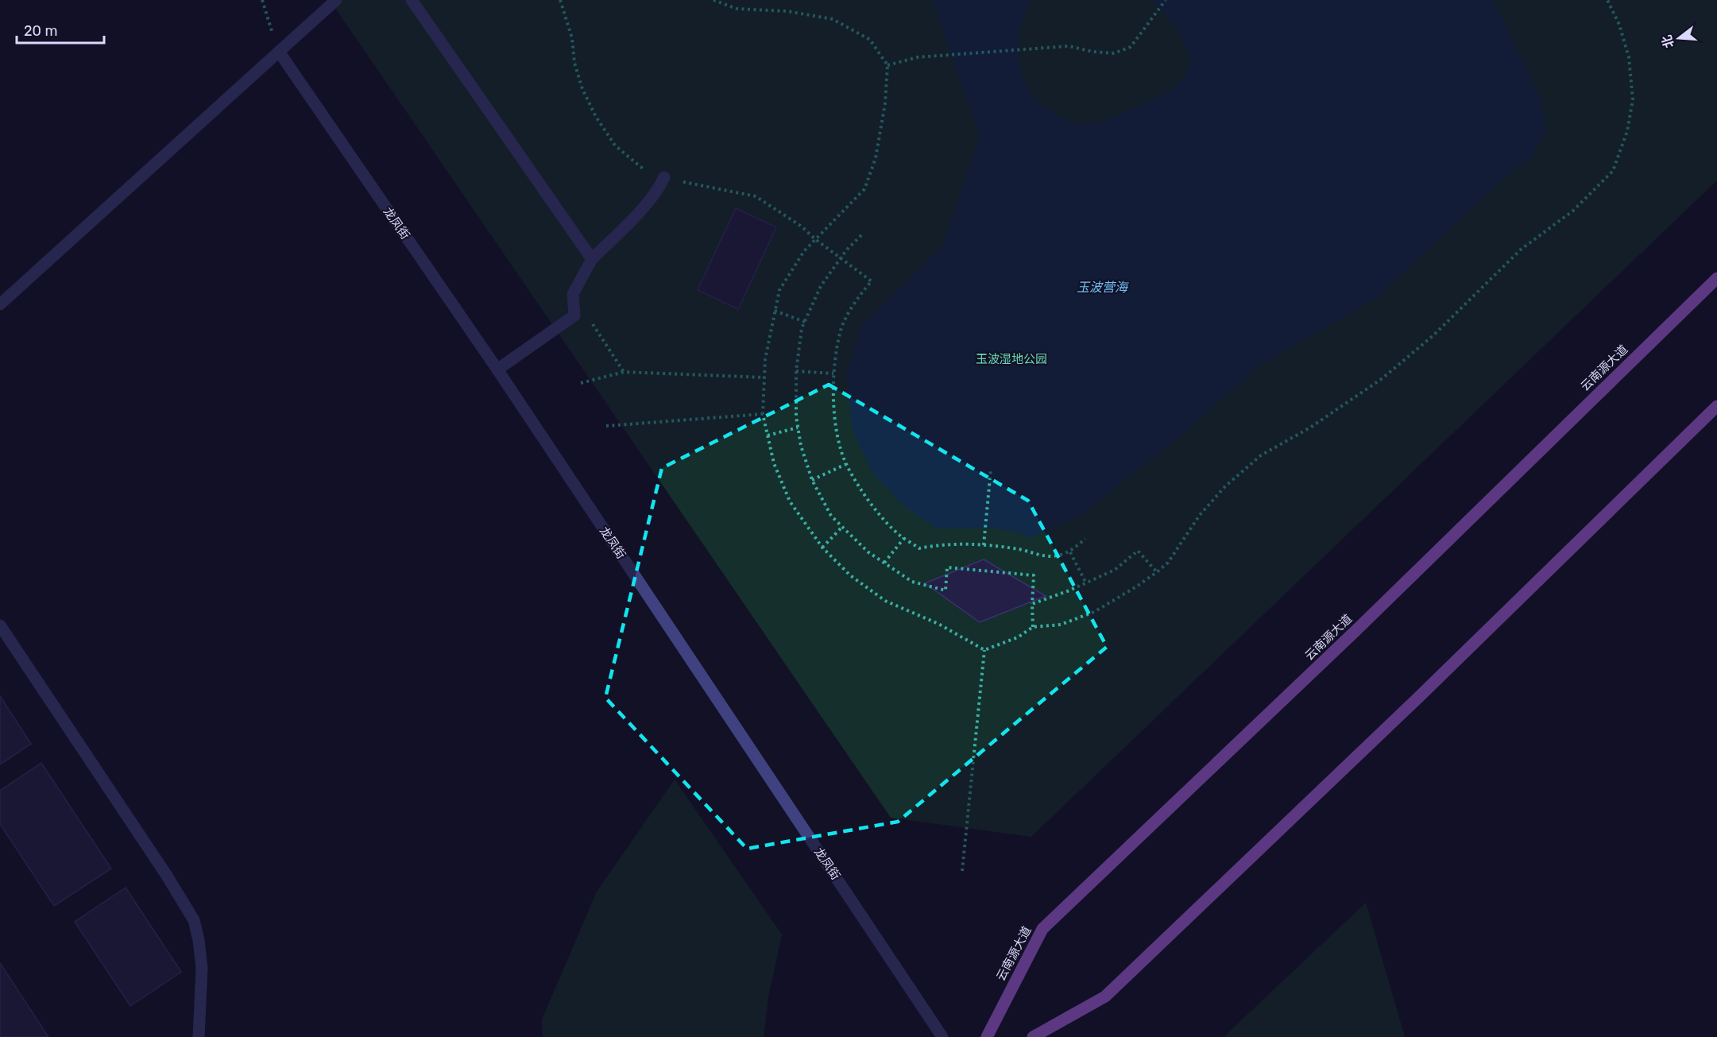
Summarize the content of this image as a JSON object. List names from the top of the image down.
{
  "streets": {
    "main road": ["云南源大道"],
    "street": ["龙凤街"]
  },
  "water": ["玉波营海"],
  "parks": ["玉波湿地公园"],
  "scale_bar": "20 m",
  "north": "left"
}
